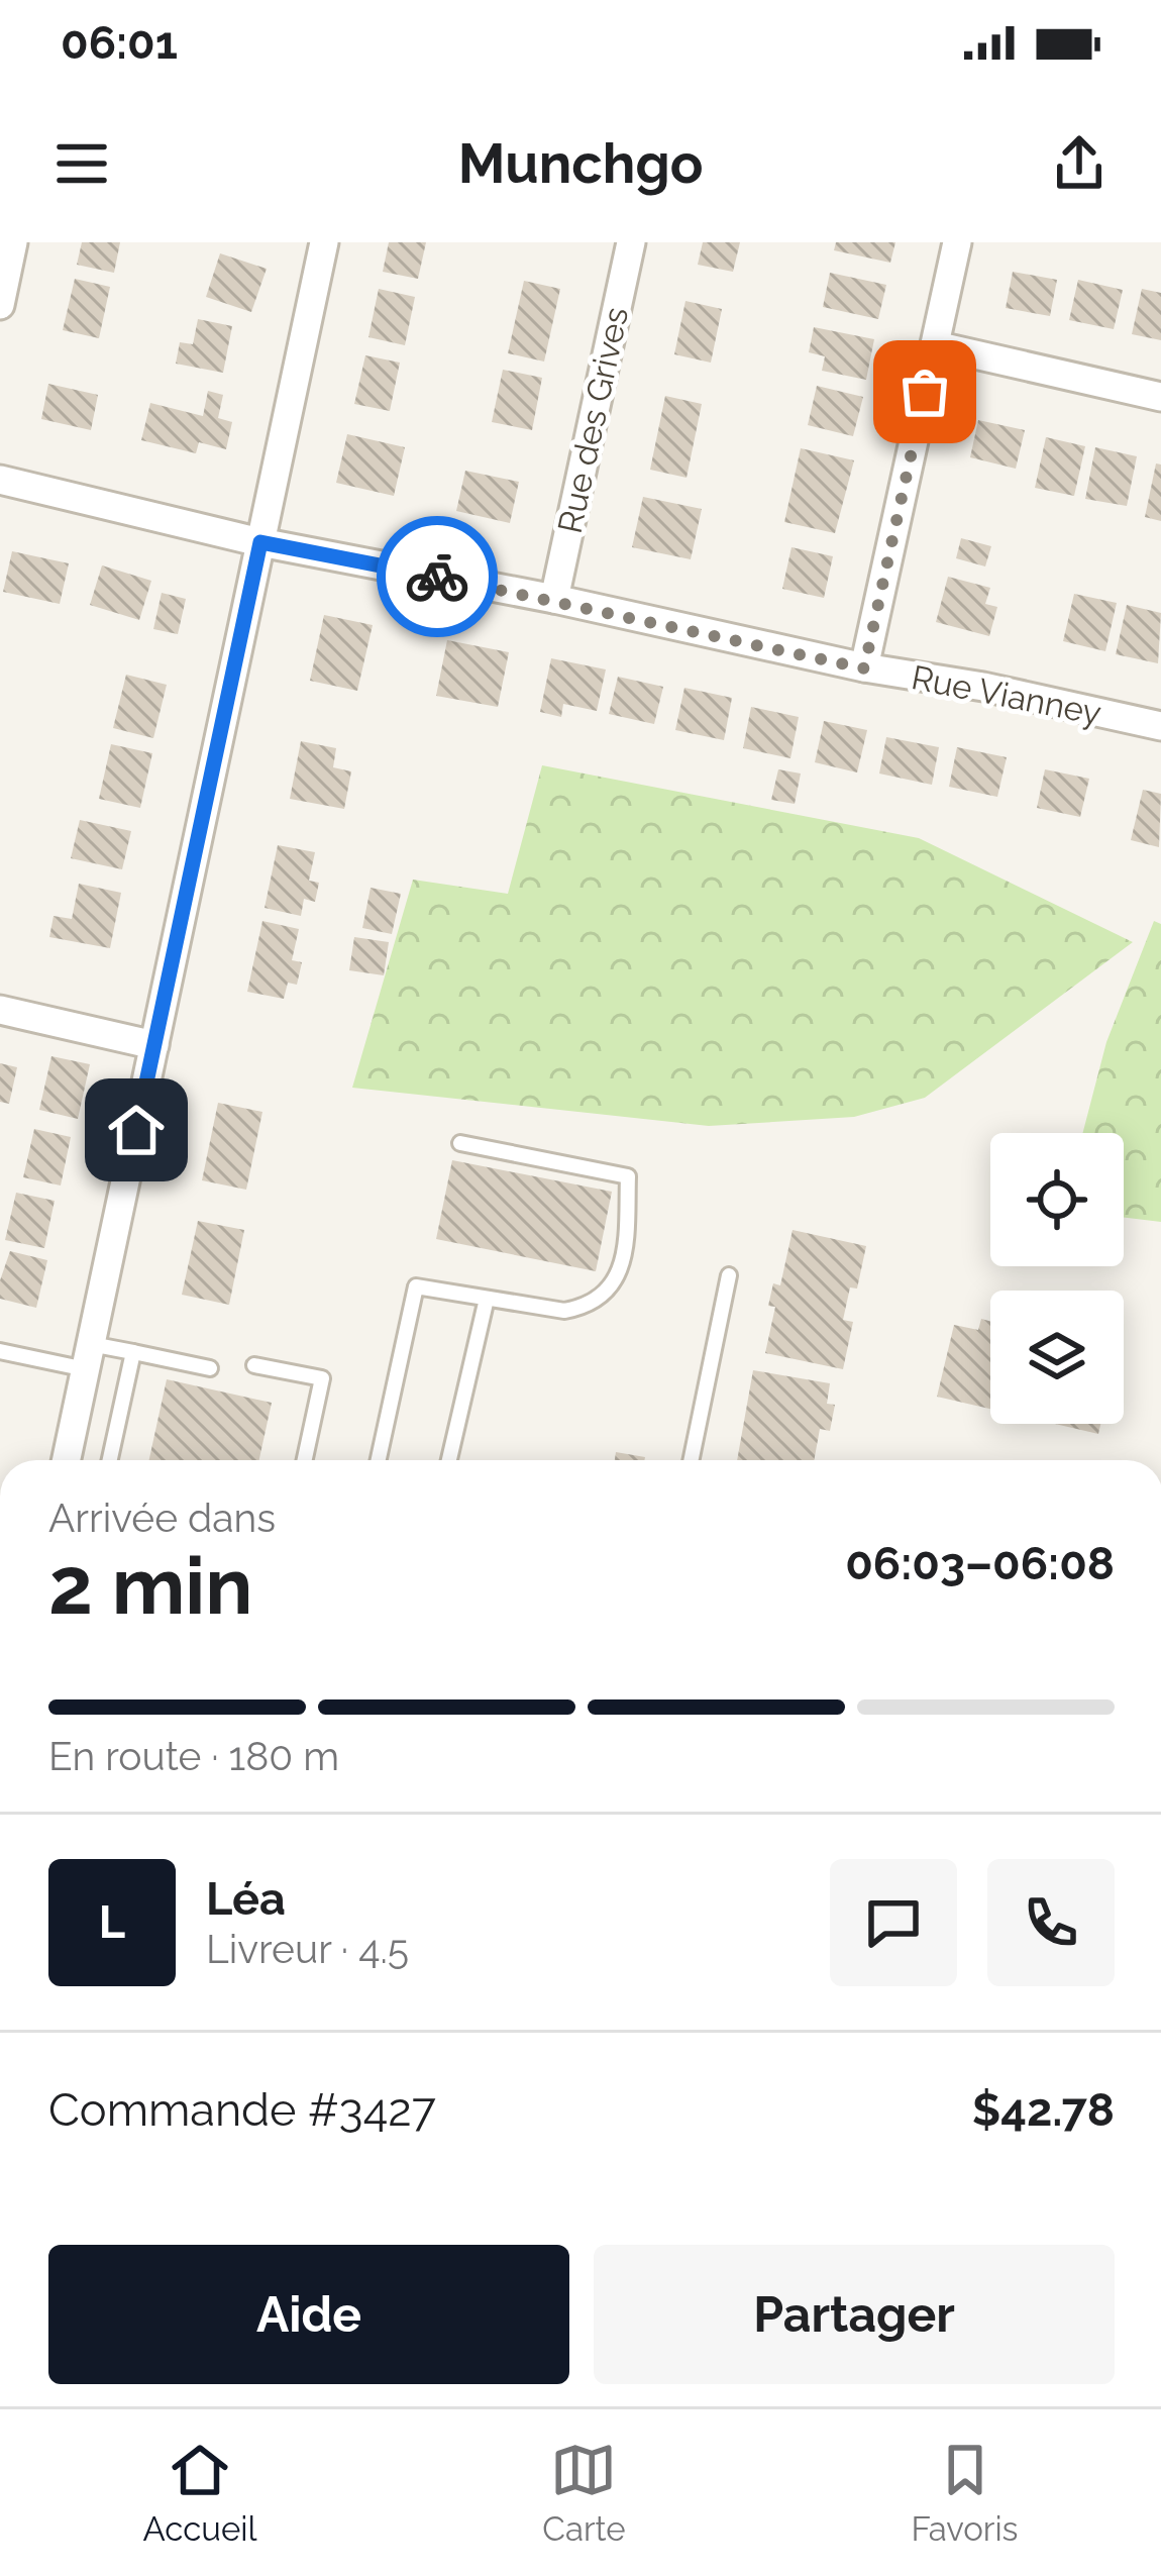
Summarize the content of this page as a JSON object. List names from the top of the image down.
{
  "streets": {
    "street": ["Rue des Grives", "Rue Vianney"]
  },
  "crossings": [
    ["Rue des Grives", "Rue Vianney"]
  ],
  "page": {
    "status": "06:01",
    "header": "Munchgo",
    "heading": ["2 min", "Arrivée dans", "06:03–06:08"],
    "panel": [
      "Léa",
      "Livreur · 4.5",
      "Commande #3427",
      "$42.78"
    ],
    "bar": "En route · 180 m",
    "round": "L",
    "buttons": ["Aide", "Partager"],
    "tabs": ["Accueil", "Carte", "Favoris"]
  }
}
